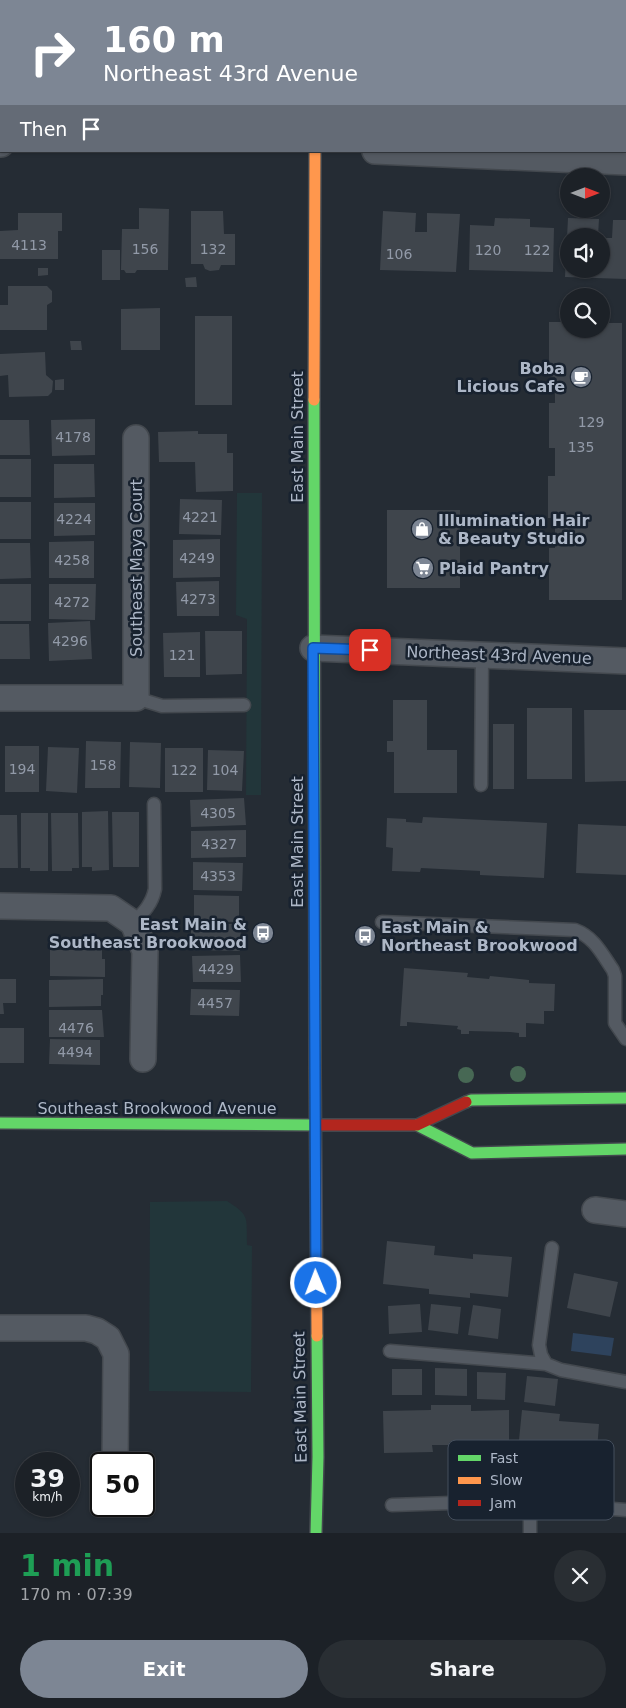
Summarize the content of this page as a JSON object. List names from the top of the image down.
{
  "streets": {
    "main road": ["East Main Street", "Southeast Brookwood Avenue"],
    "street": ["Southeast Maya Court", "Northeast 43rd Avenue"]
  },
  "crossings": [
    ["East Main Street", "Northeast 43rd Avenue"],
    ["East Main Street", "Southeast Brookwood Avenue"]
  ],
  "places": {
    "cafe": ["Boba Licious Cafe"],
    "shop": ["Illumination Hair & Beauty Studio"],
    "supermarket": ["Plaid Pantry"],
    "bus stop": ["East Main & Southeast Brookwood", "East Main & Northeast Brookwood"]
  },
  "house_numbers": [
    "4113",
    "156",
    "132",
    "120",
    "122",
    "106",
    "129",
    "4178",
    "135",
    "4221",
    "4224",
    "4249",
    "4258",
    "4273",
    "4272",
    "4296",
    "121",
    "158",
    "194",
    "122",
    "104",
    "4305",
    "4327",
    "4353",
    "4429",
    "4457",
    "4476",
    "4494"
  ],
  "legend": ["Fast", "Slow", "Jam"],
  "north": "right",
  "page": {
    "turn": ["160 m", "Northeast 43rd Avenue"],
    "then": "Then",
    "speed": "39 km/h",
    "limit": "50",
    "heading": ["1 min", "170 m · 07:39"],
    "buttons": ["Exit", "Share"]
  }
}
